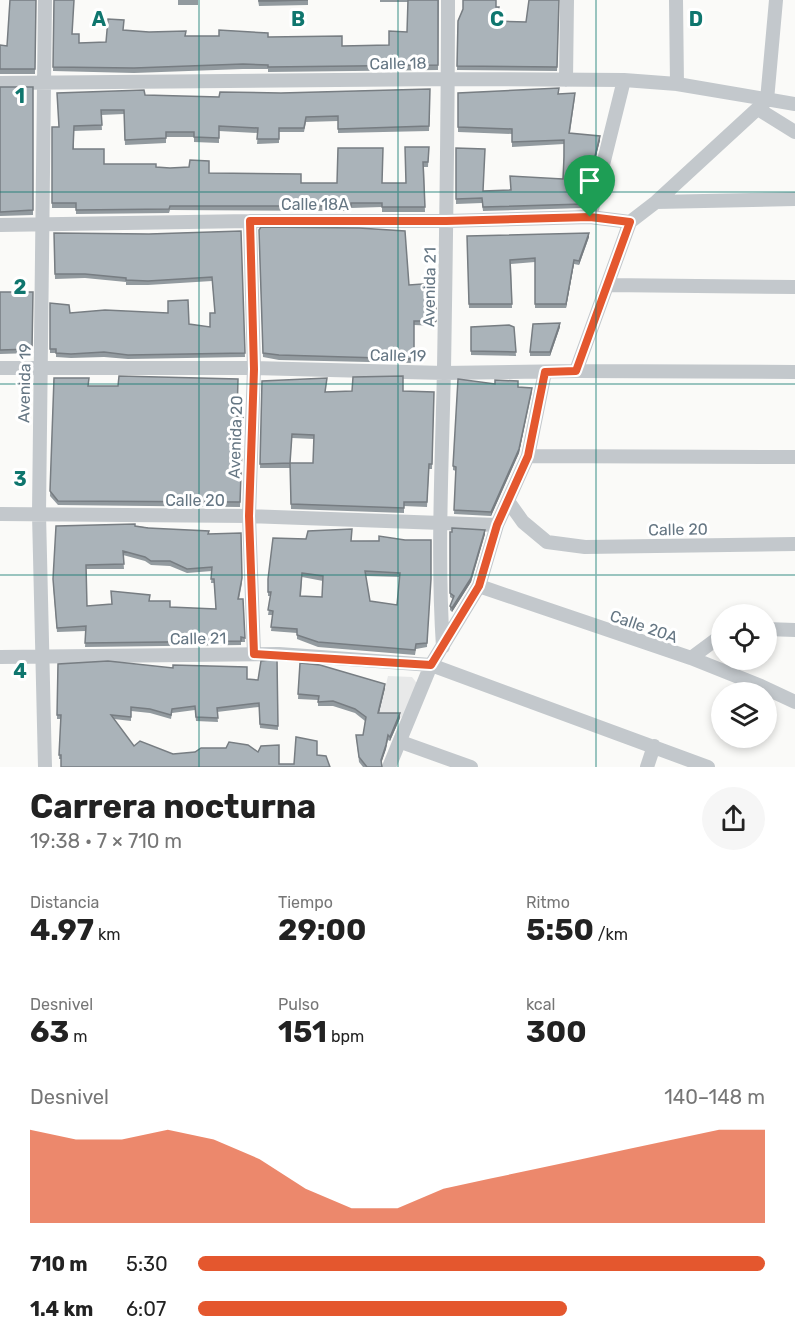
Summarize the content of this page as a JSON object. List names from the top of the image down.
{
  "streets": {
    "street": [
      "Calle 18",
      "Calle 18A",
      "Avenida 21",
      "Calle 19",
      "Avenida 19",
      "Avenida 20",
      "Calle 20",
      "Calle 20A",
      "Calle 21"
    ]
  },
  "crossings": [
    ["Calle 18", "Avenida 21"],
    ["Calle 18", "Avenida 19"],
    ["Calle 18A", "Avenida 21"],
    ["Calle 18A", "Avenida 19"],
    ["Calle 18A", "Avenida 20"],
    ["Avenida 21", "Calle 19"],
    ["Avenida 21", "Calle 20"],
    ["Calle 19", "Avenida 19"],
    ["Calle 19", "Avenida 20"],
    ["Avenida 19", "Calle 20"],
    ["Avenida 19", "Calle 21"],
    ["Avenida 20", "Calle 20"],
    ["Avenida 20", "Calle 21"]
  ],
  "page": {
    "heading": ["Carrera nocturna", "19:38 · 7 × 710 m"],
    "stats": [
      ["Distancia", "4.97 km"],
      ["Tiempo", "29:00"],
      ["Ritmo", "5:50 /km"],
      ["Desnivel", "63 m"],
      ["Pulso", "151 bpm"],
      ["kcal", "300"]
    ],
    "chart": ["Desnivel", "140–148 m"],
    "list": [
      {
        "name": "710 m",
        "note": "5:30"
      },
      {
        "name": "1.4 km",
        "note": "6:07"
      }
    ]
  },
  "grid": {
    "columns": [
      "A",
      "B",
      "C",
      "D"
    ],
    "rows": [
      "1",
      "2",
      "3",
      "4"
    ]
  }
}
